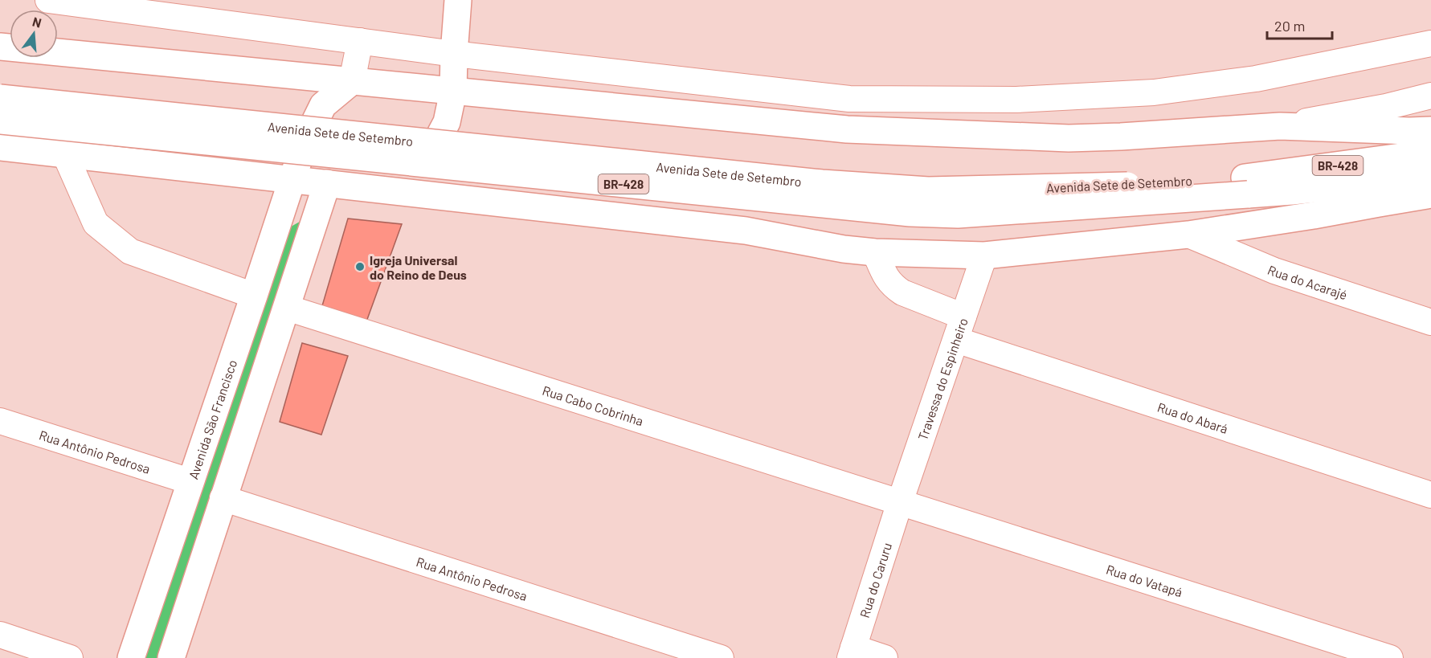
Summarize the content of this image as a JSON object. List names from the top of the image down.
{
  "streets": {
    "main road": ["Avenida Sete de Setembro", "BR-428", "Avenida São Francisco"],
    "street": [
      "Rua do Acarajé",
      "Travessa do Espinheiro",
      "Rua Cabo Cobrinha",
      "Rua do Abará",
      "Rua Antônio Pedrosa",
      "Rua do Caruru",
      "Rua do Vatapá"
    ]
  },
  "crossings": [
    ["Travessa do Espinheiro", "Rua Cabo Cobrinha"],
    ["Travessa do Espinheiro", "Rua do Abará"],
    ["Travessa do Espinheiro", "Rua do Caruru"],
    ["Travessa do Espinheiro", "Rua do Vatapá"],
    ["Rua Cabo Cobrinha", "Rua do Caruru"],
    ["Rua Cabo Cobrinha", "Rua do Vatapá"],
    ["Avenida São Francisco", "Rua Antônio Pedrosa"],
    ["Rua do Caruru", "Rua do Vatapá"]
  ],
  "places": ["Igreja Universal do Reino de Deus"],
  "scale_bar": "20 m",
  "north": "top"
}
